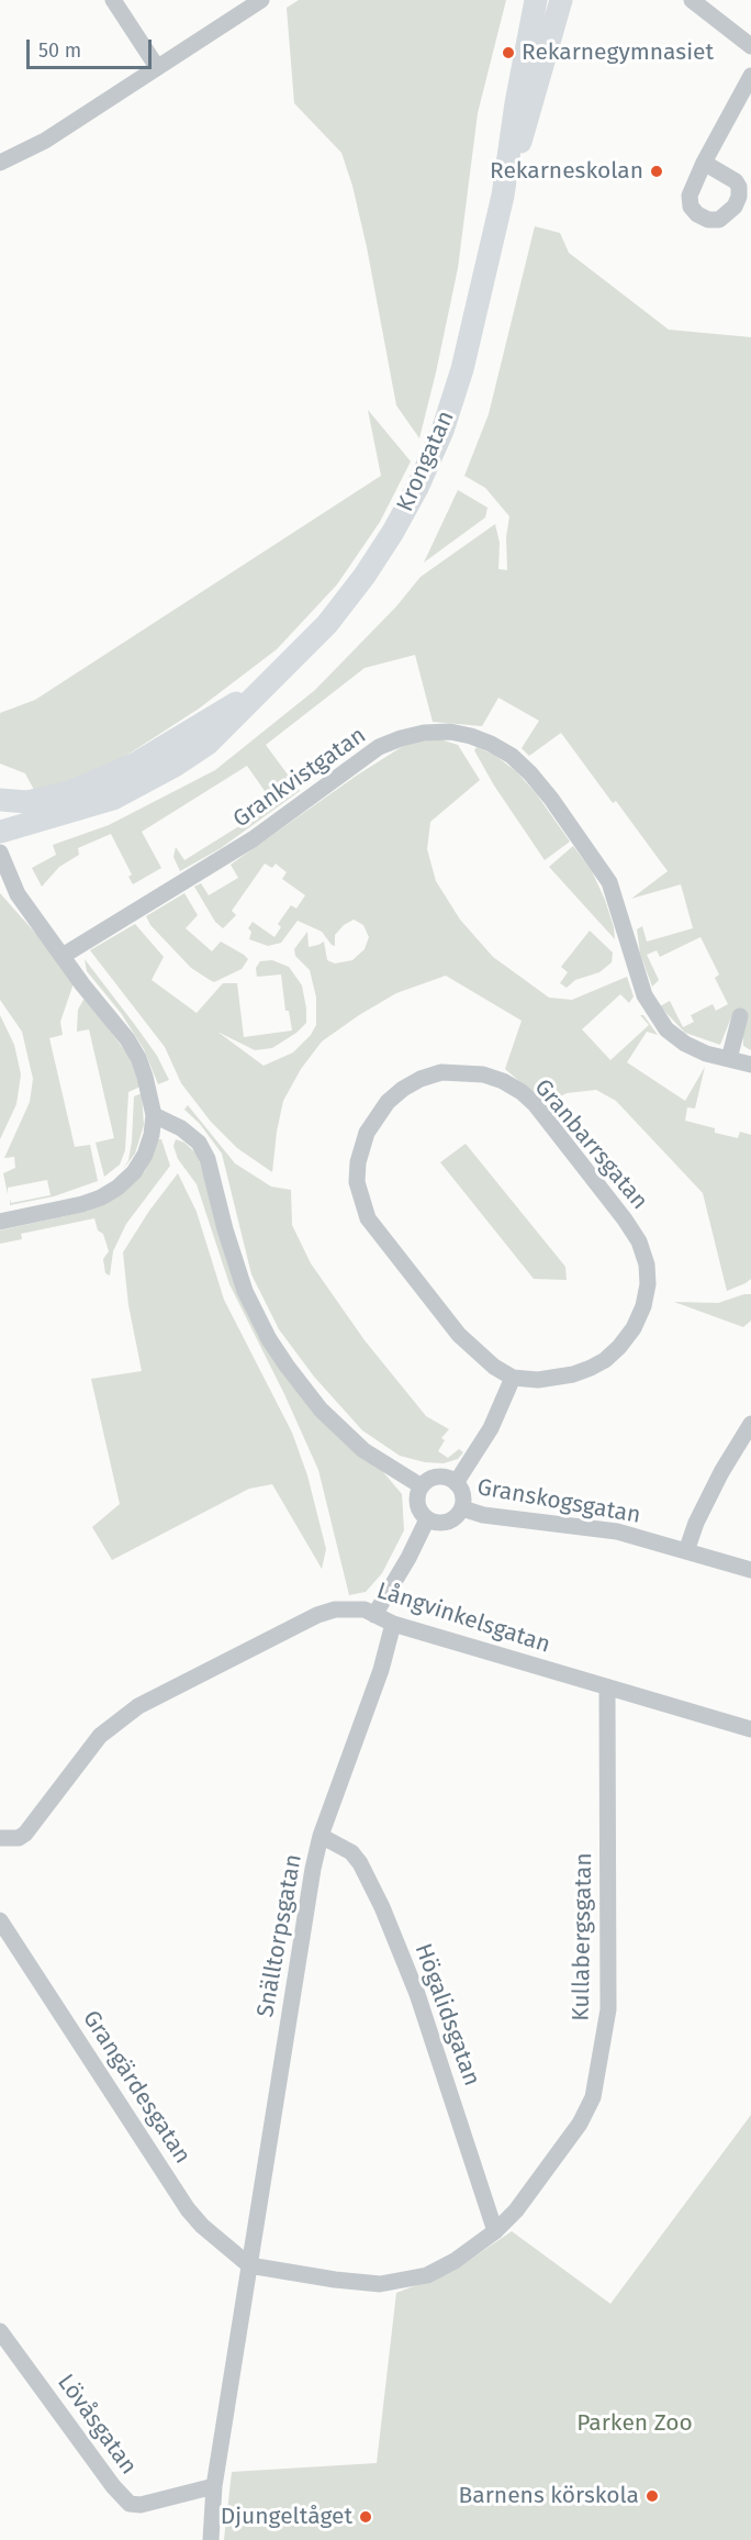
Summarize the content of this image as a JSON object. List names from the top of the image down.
{
  "streets": {
    "street": [
      "Krongatan",
      "Grankvistgatan",
      "Granbarrsgatan",
      "Granskogsgatan",
      "Långvinkelsgatan",
      "Snälltorpsgatan",
      "Kullabergsgatan",
      "Högalidsgatan",
      "Grangärdesgatan",
      "Lövåsgatan"
    ]
  },
  "crossings": [
    ["Långvinkelsgatan", "Snälltorpsgatan"],
    ["Långvinkelsgatan", "Kullabergsgatan"],
    ["Snälltorpsgatan", "Högalidsgatan"],
    ["Snälltorpsgatan", "Grangärdesgatan"],
    ["Snälltorpsgatan", "Lövåsgatan"],
    ["Kullabergsgatan", "Högalidsgatan"]
  ],
  "parks": ["Parken Zoo"],
  "places": [
    "Rekarnegymnasiet",
    "Rekarneskolan",
    "Barnens körskola",
    "Djungeltåget"
  ],
  "scale_bar": "50 m"
}
